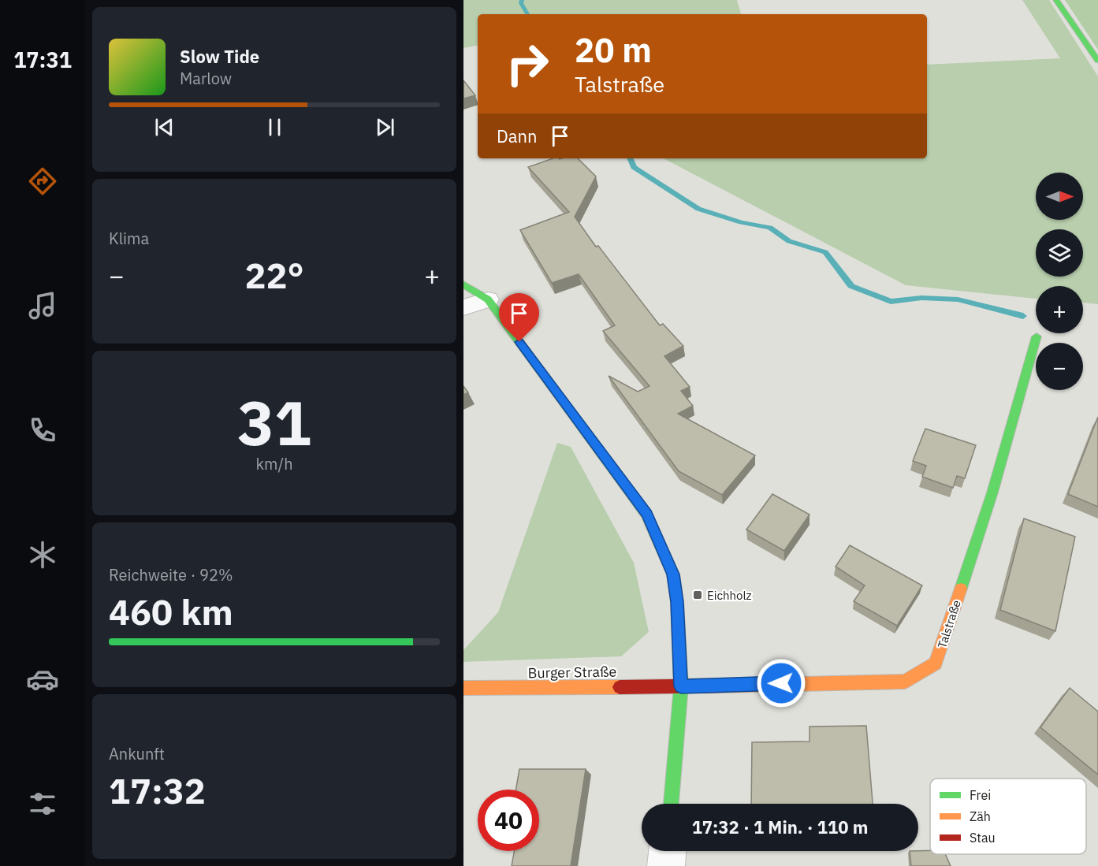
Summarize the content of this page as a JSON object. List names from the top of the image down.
{
  "streets": {
    "street": ["Talstraße", "Burger Straße"]
  },
  "crossings": [
    ["Talstraße", "Burger Straße"]
  ],
  "places": {
    "transit": ["Eichholz"]
  },
  "legend": ["Frei", "Zäh", "Stau"],
  "north": "right",
  "page": {
    "tabs": "17:31",
    "turn": ["20 m", "Talstraße"],
    "song": ["Slow Tide", "Marlow"],
    "then": "Dann",
    "map_buttons": ["+", "−"],
    "tile": [
      "Klima",
      ["31", "km/h"],
      ["Reichweite · 92%", "460 km"],
      ["Ankunft", "17:32"]
    ],
    "heat": ["−", "22°", "+"],
    "limit": "40",
    "trip": "17:32 · 1 Min. · 110 m"
  }
}
